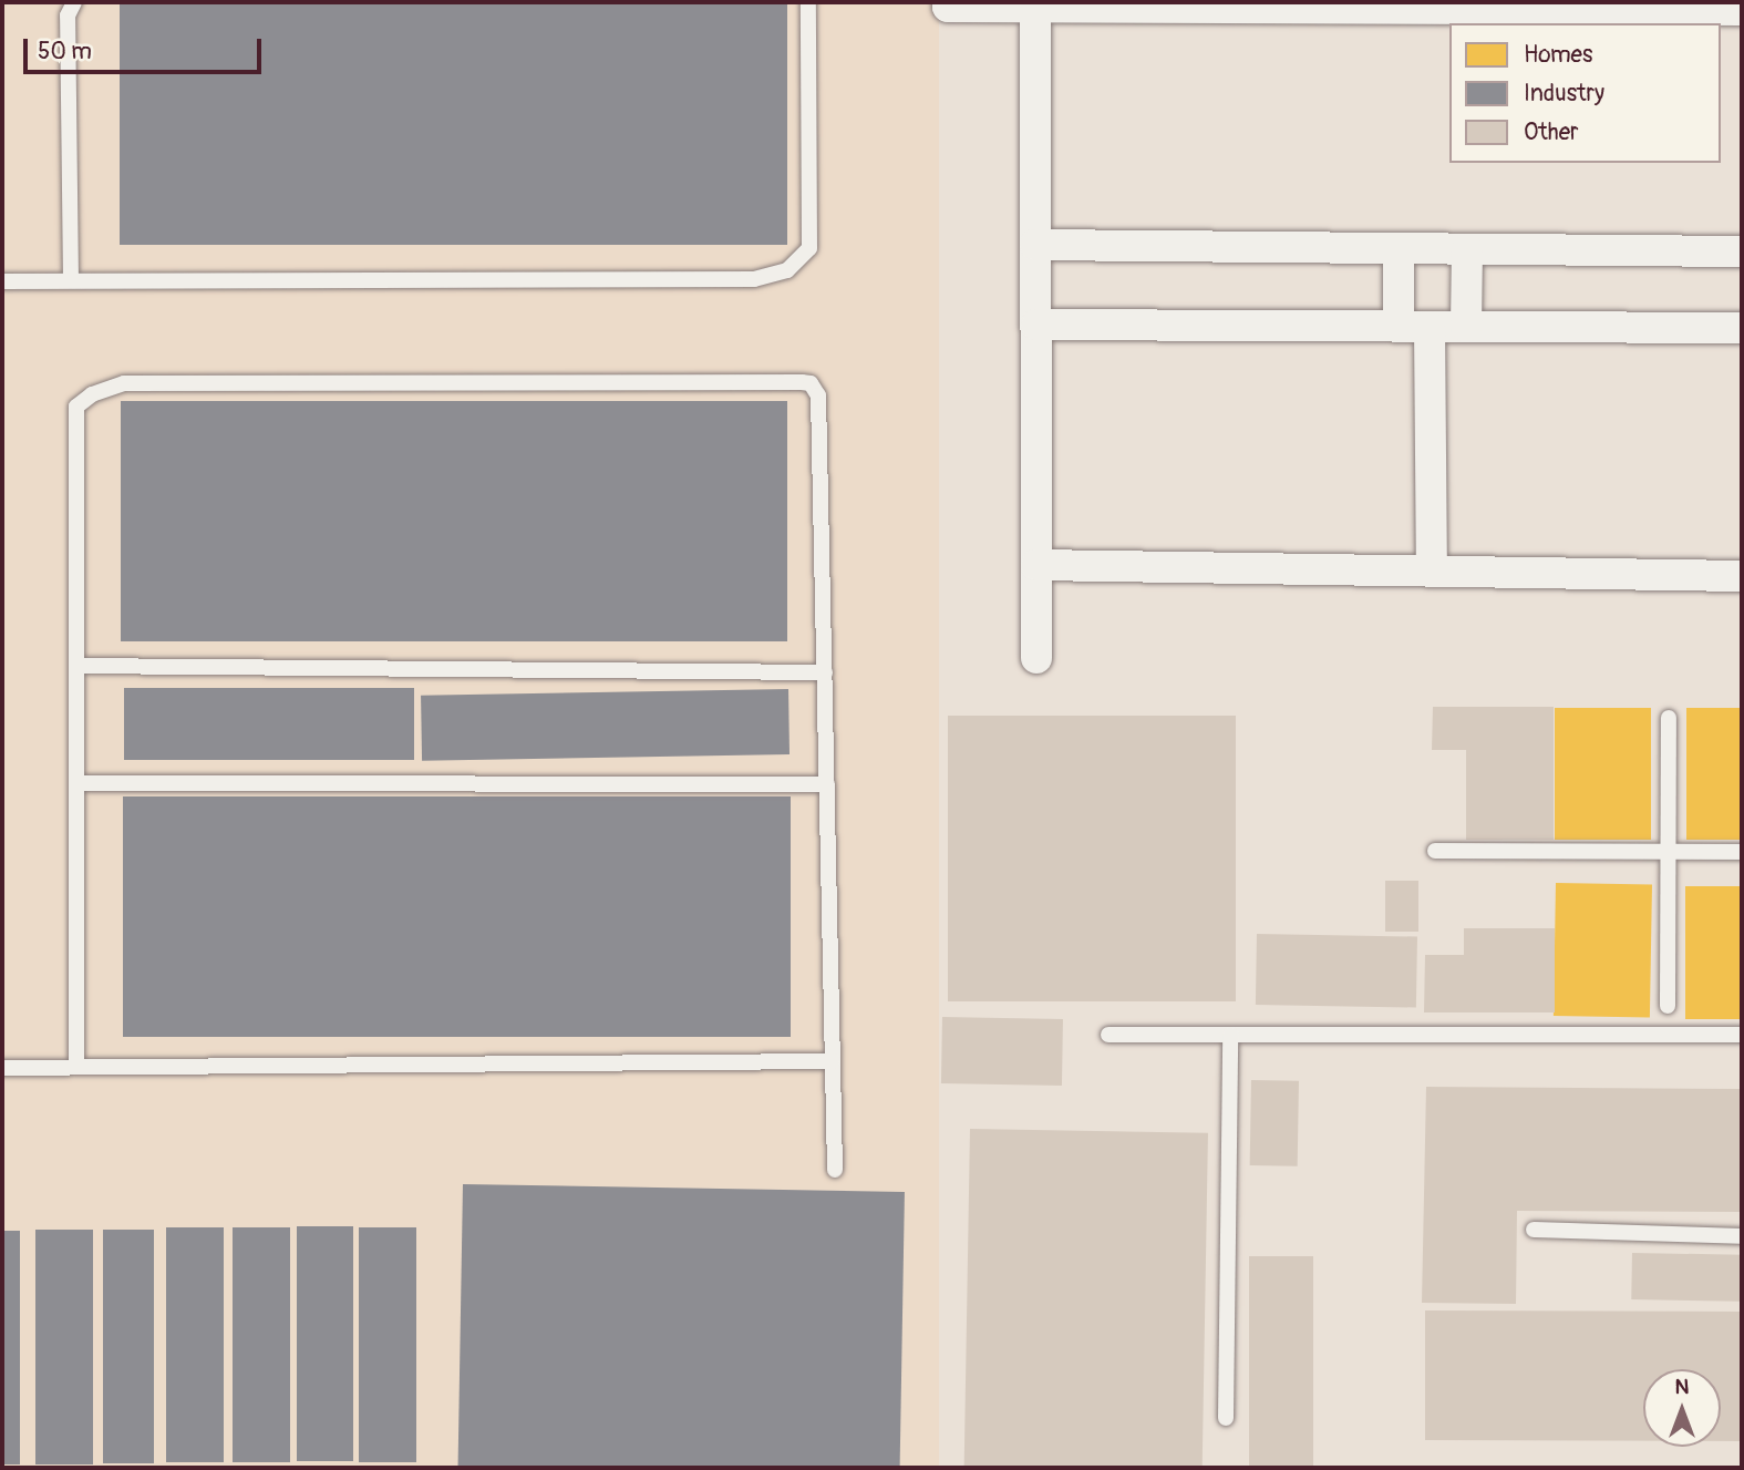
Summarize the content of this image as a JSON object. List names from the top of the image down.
{
  "legend": ["Homes", "Industry", "Other"],
  "scale_bar": "50 m",
  "north": "top"
}
